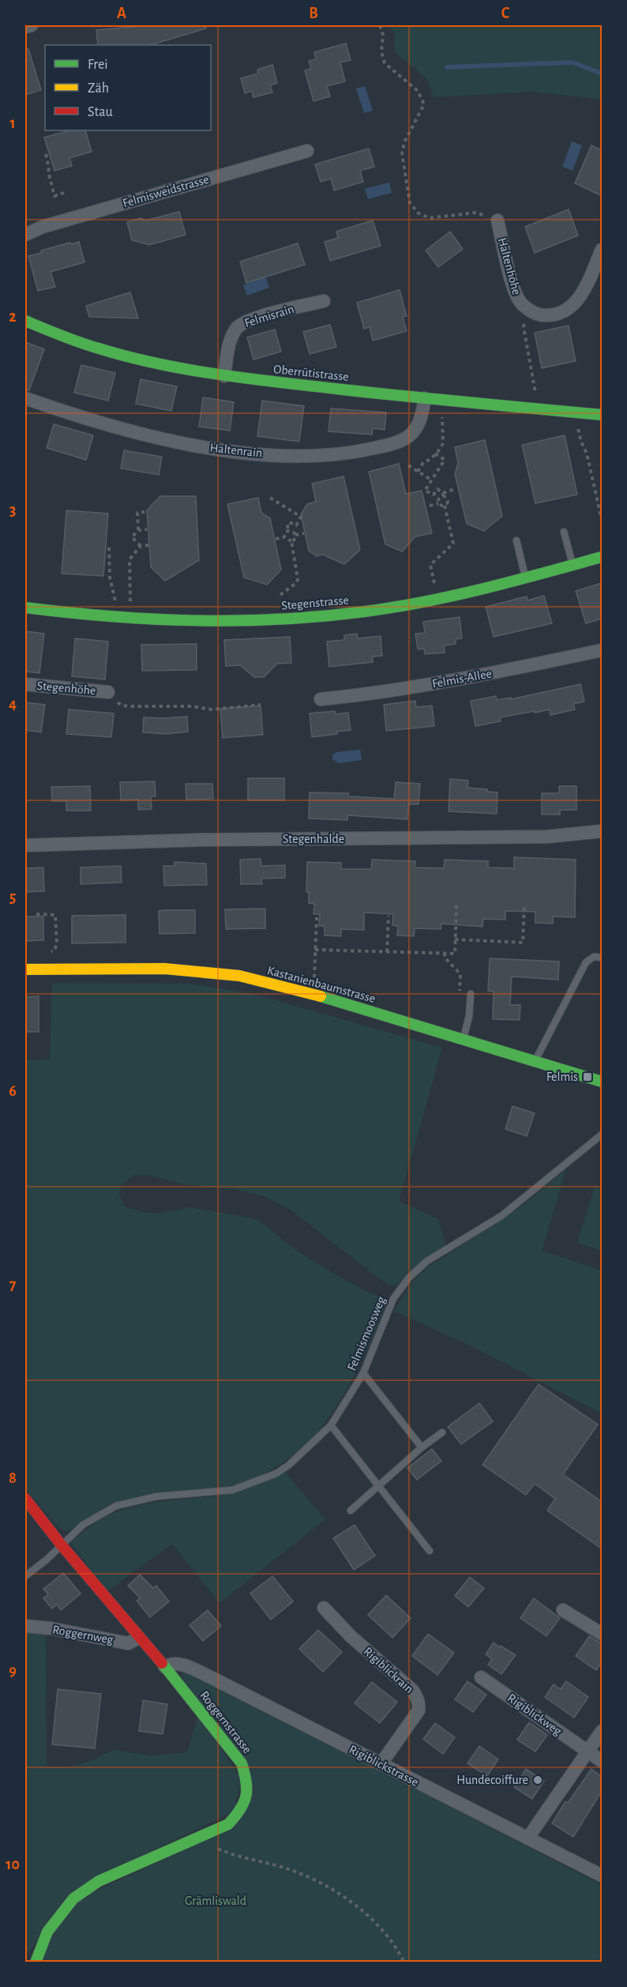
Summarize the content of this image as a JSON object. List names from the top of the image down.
{
  "streets": {
    "street": [
      "Felmisweidstrasse",
      "Haltenhöhe",
      "Felmisrain",
      "Oberrütistrasse",
      "Haltenrain",
      "Stegenstrasse",
      "Felmis-Allee",
      "Stegenhöhe",
      "Stegenhalde",
      "Kastanienbaumstrasse",
      "Roggernweg",
      "Rigiblickrain",
      "Rigiblickweg",
      "Roggernstrasse",
      "Rigiblickstrasse"
    ],
    "lane": ["Felmismoosweg"]
  },
  "crossings": [
    ["Felmisrain", "Oberrütistrasse"],
    ["Oberrütistrasse", "Haltenrain"],
    ["Felmismoosweg", "Roggernstrasse"],
    ["Roggernweg", "Roggernstrasse"],
    ["Rigiblickrain", "Rigiblickstrasse"],
    ["Roggernstrasse", "Rigiblickstrasse"]
  ],
  "parks": ["Grämliswald"],
  "places": {
    "transit": ["Felmis"],
    "other": ["Hundecoiffure"]
  },
  "legend": ["Frei", "Zäh", "Stau"],
  "grid": {
    "columns": ["A", "B", "C"],
    "rows": [
      "1",
      "2",
      "3",
      "4",
      "5",
      "6",
      "7",
      "8",
      "9",
      "10"
    ]
  }
}
